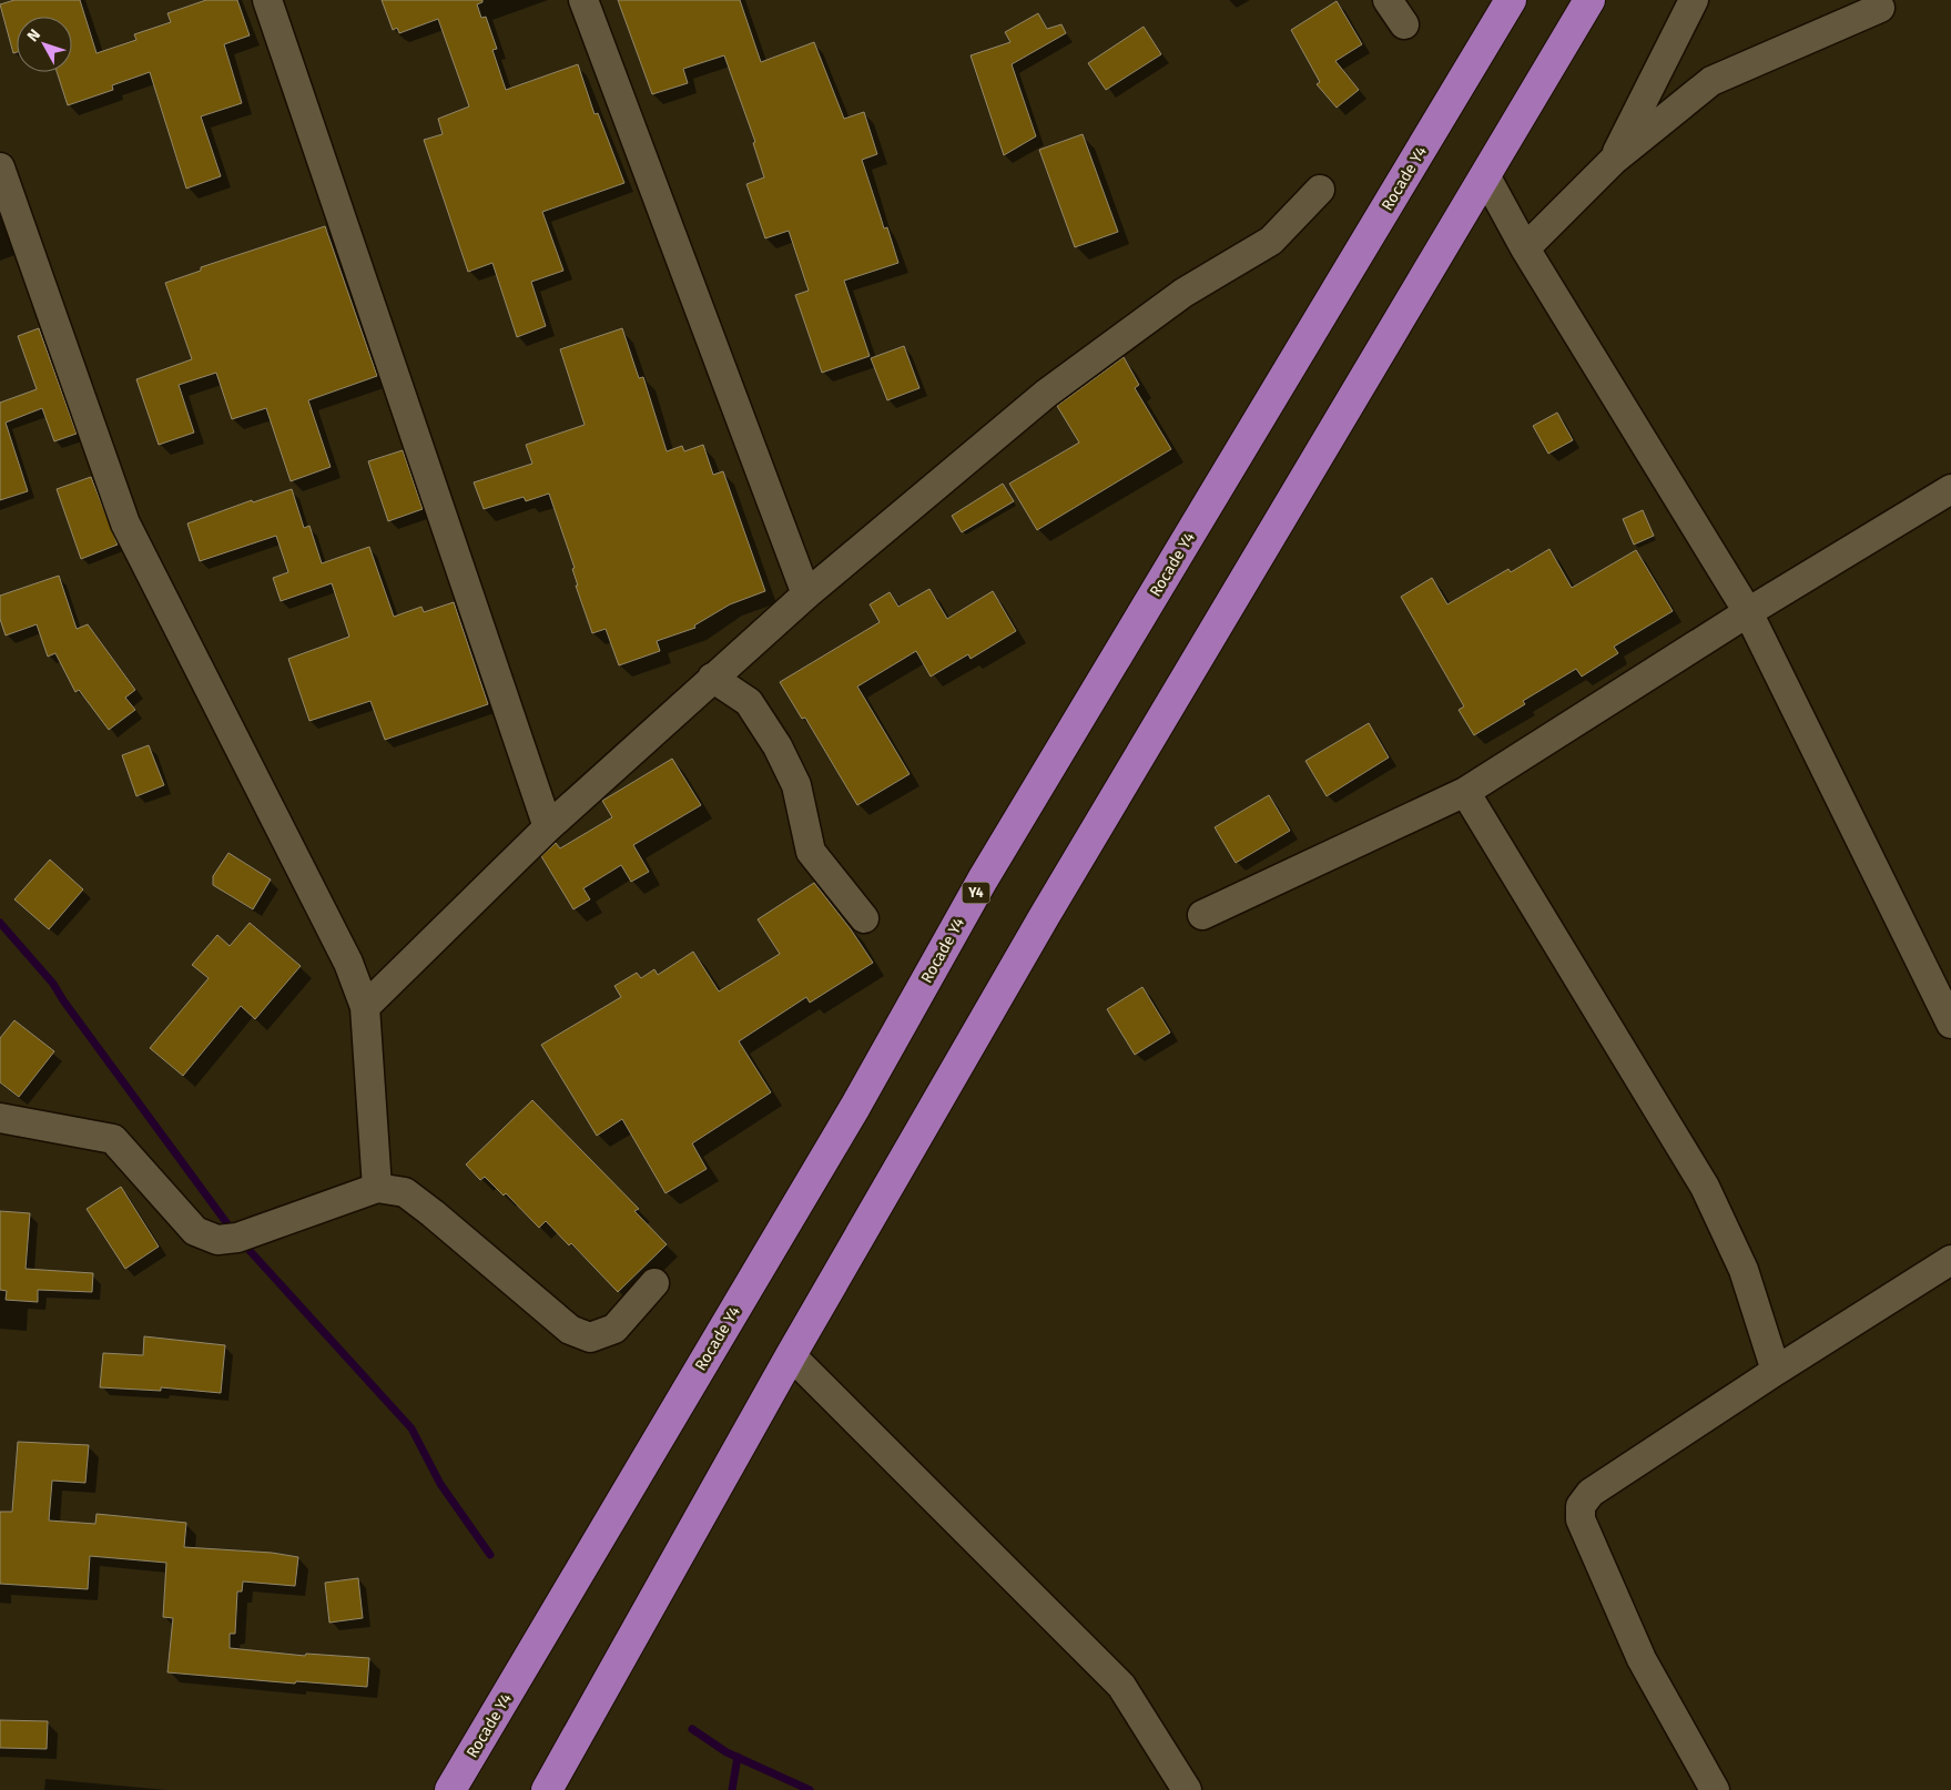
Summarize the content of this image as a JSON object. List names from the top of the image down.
{
  "streets": {
    "highway": ["Rocade Y4", "Y4"]
  },
  "north": "top left"
}
